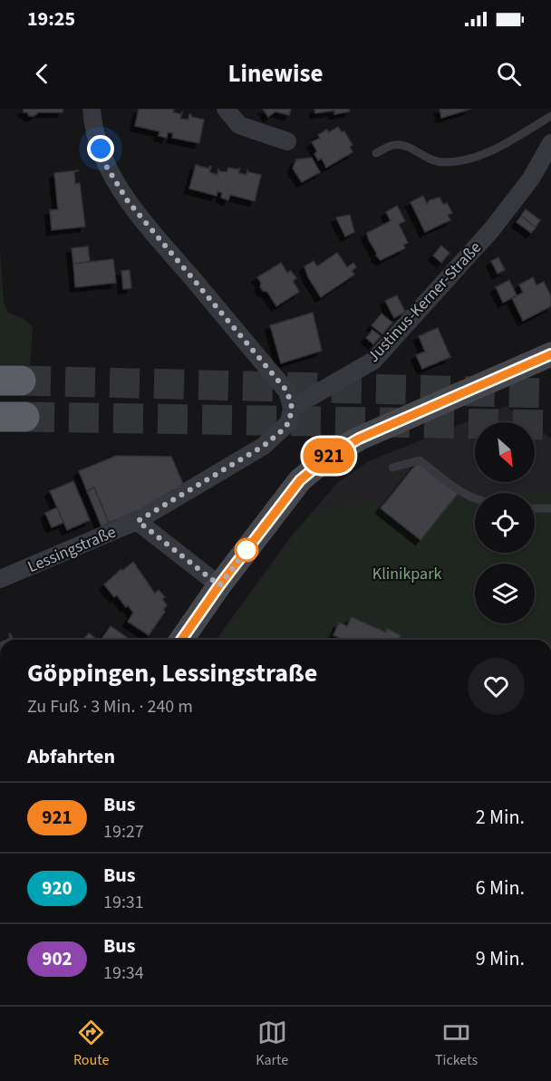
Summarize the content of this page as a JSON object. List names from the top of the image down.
{
  "streets": {
    "street": ["Justinus-Kerner-Straße", "Lessingstraße"]
  },
  "parks": ["Klinikpark"],
  "lines": ["bus line 921"],
  "north": "bottom right",
  "page": {
    "status": "19:25",
    "header": "Linewise",
    "on_map": "921",
    "heading": [
      ["Göppingen, Lessingstraße", "Zu Fuß · 3 Min. · 240 m"],
      "Abfahrten"
    ],
    "list": [
      {
        "mark": "921",
        "name": "Bus",
        "note": "19:27",
        "value": "2 Min."
      },
      {
        "mark": "920",
        "name": "Bus",
        "note": "19:31",
        "value": "6 Min."
      },
      {
        "mark": "902",
        "name": "Bus",
        "note": "19:34",
        "value": "9 Min."
      }
    ],
    "tabs": ["Route", "Karte", "Tickets"]
  }
}
